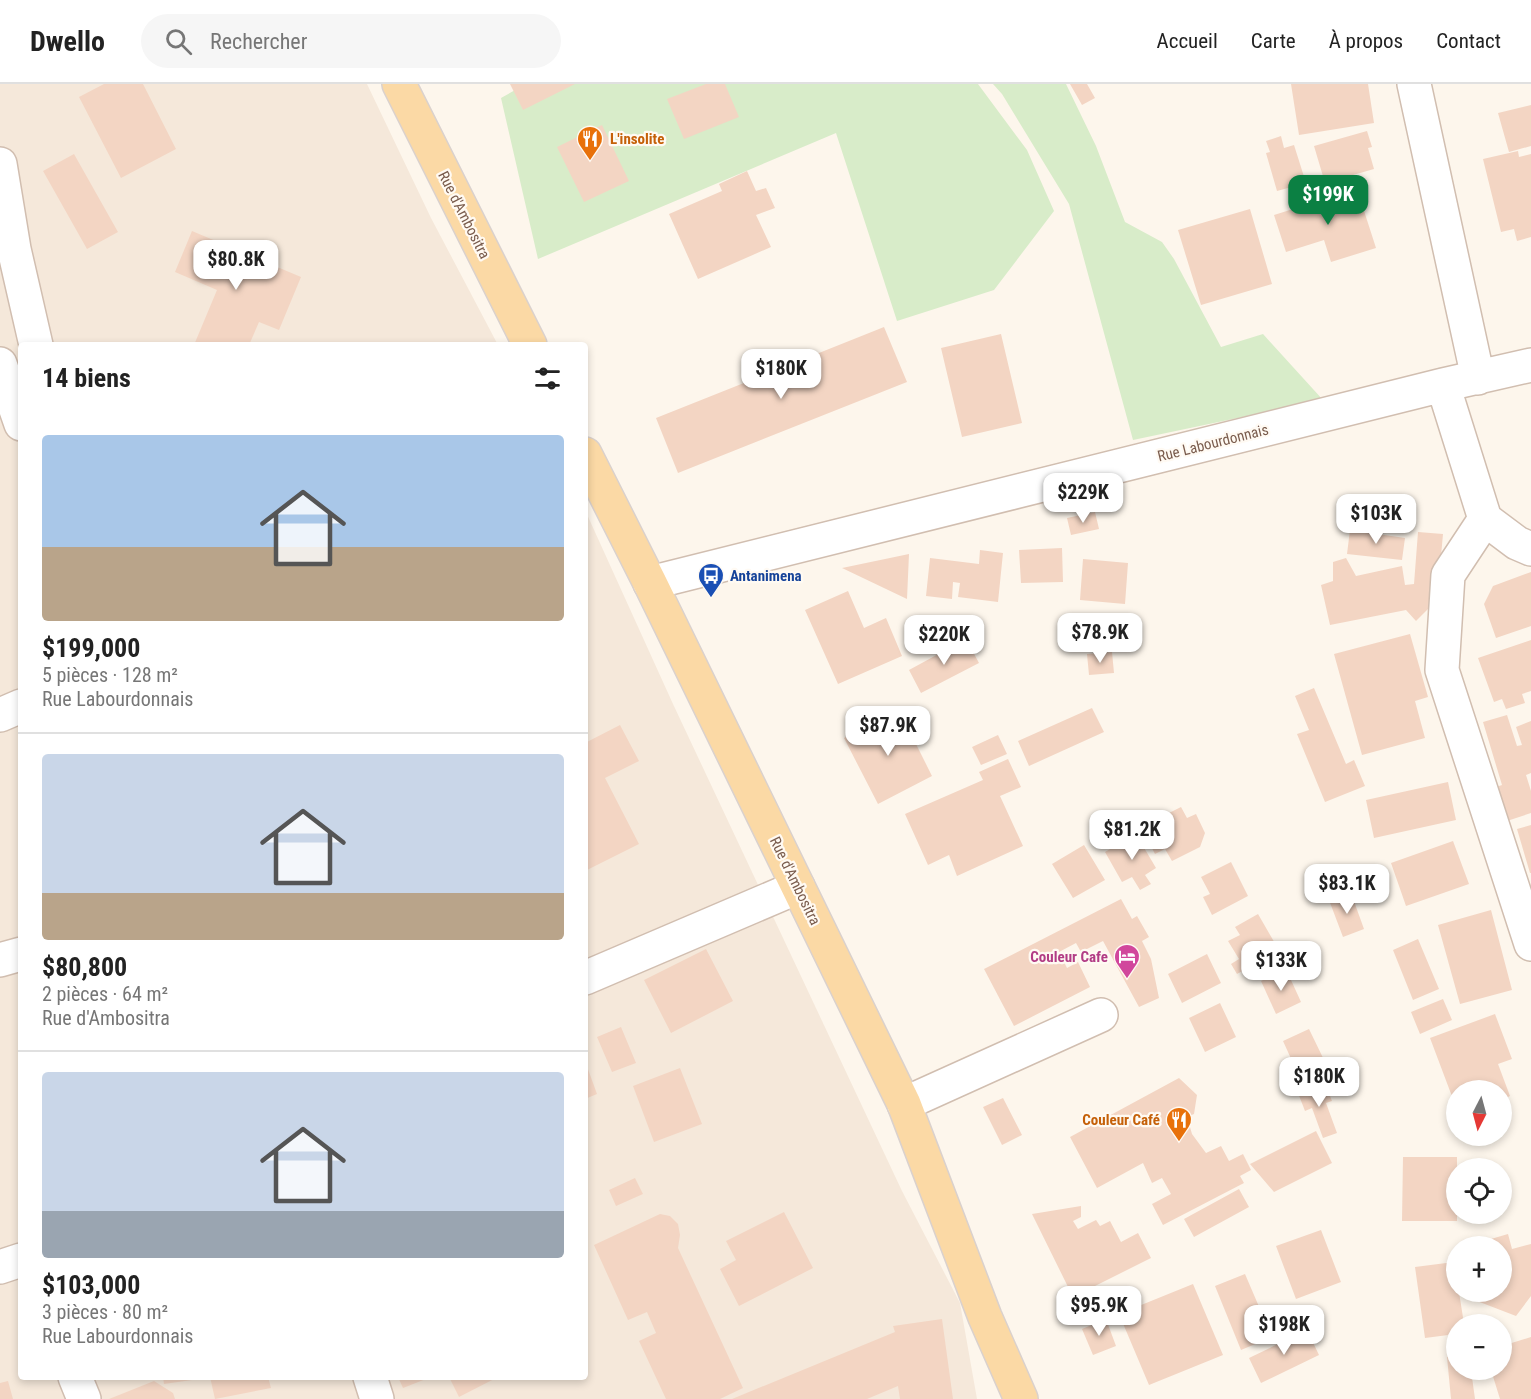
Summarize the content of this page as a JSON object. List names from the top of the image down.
{
  "streets": {
    "main road": ["Rue d'Ambositra"],
    "street": ["Rue Labourdonnais"]
  },
  "crossings": [
    ["Rue d'Ambositra", "Rue Labourdonnais"]
  ],
  "places": {
    "restaurant": ["L'insolite", "Couleur Café"],
    "bus stop": ["Antanimena"],
    "hotel": ["Couleur Cafe"]
  },
  "north": "bottom",
  "page": {
    "header": "Dwello",
    "search": "Rechercher",
    "nav": [
      "Accueil",
      "Carte",
      "À propos",
      "Contact"
    ],
    "price": [
      "$199K",
      "$80.8K",
      "$180K",
      "$229K",
      "$103K",
      "$78.9K",
      "$220K",
      "$87.9K",
      "$81.2K",
      "$83.1K",
      "$133K",
      "$180K",
      "$95.9K",
      "$198K"
    ],
    "heading": "14 biens",
    "list": [
      {
        "name": "$199,000",
        "note": "5 pièces · 128 m² · Rue Labourdonnais"
      },
      {
        "name": "$80,800",
        "note": "2 pièces · 64 m² · Rue d'Ambositra"
      },
      {
        "name": "$103,000",
        "note": "3 pièces · 80 m² · Rue Labourdonnais"
      }
    ],
    "map_buttons": ["+", "−"]
  }
}
